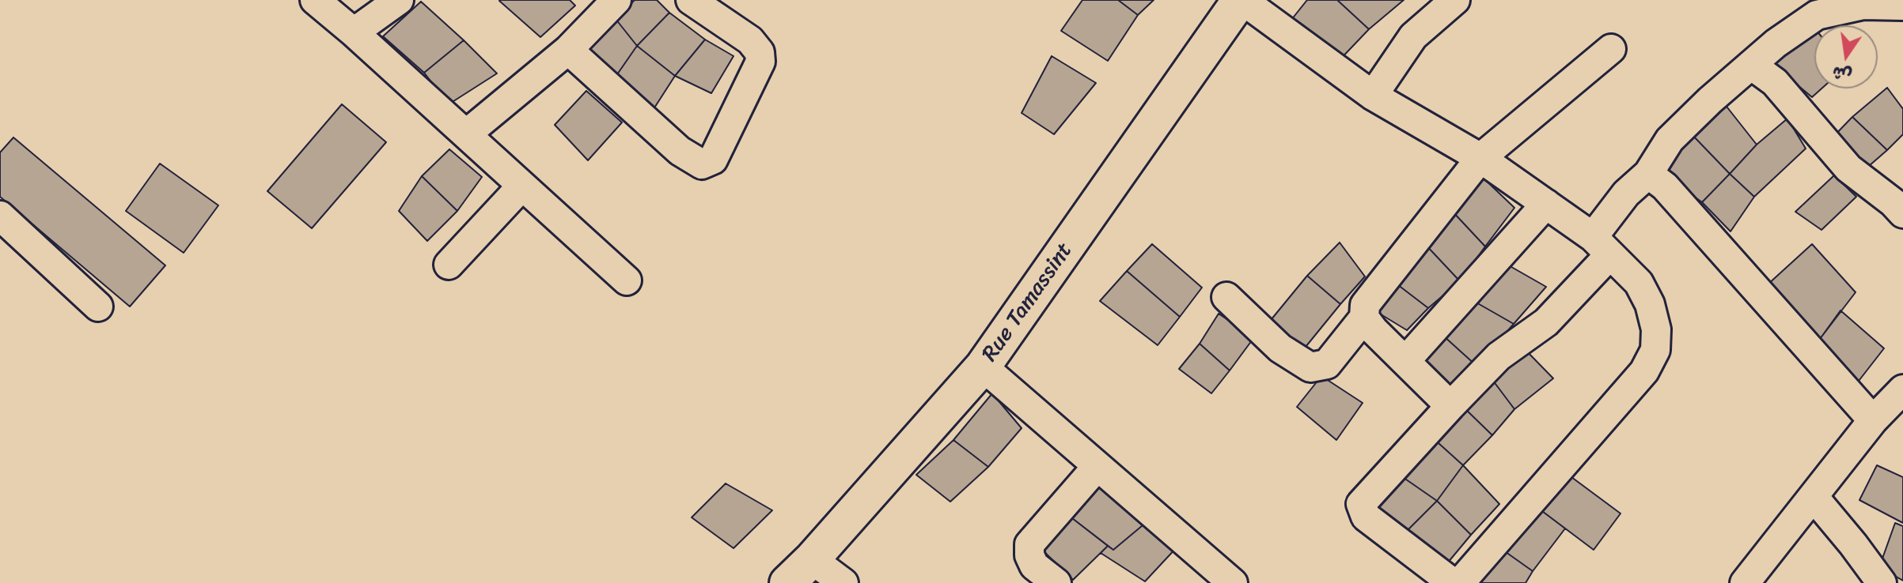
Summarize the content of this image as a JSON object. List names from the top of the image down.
{
  "streets": {
    "main road": ["Rue Tamassint"]
  },
  "north": "bottom"
}
